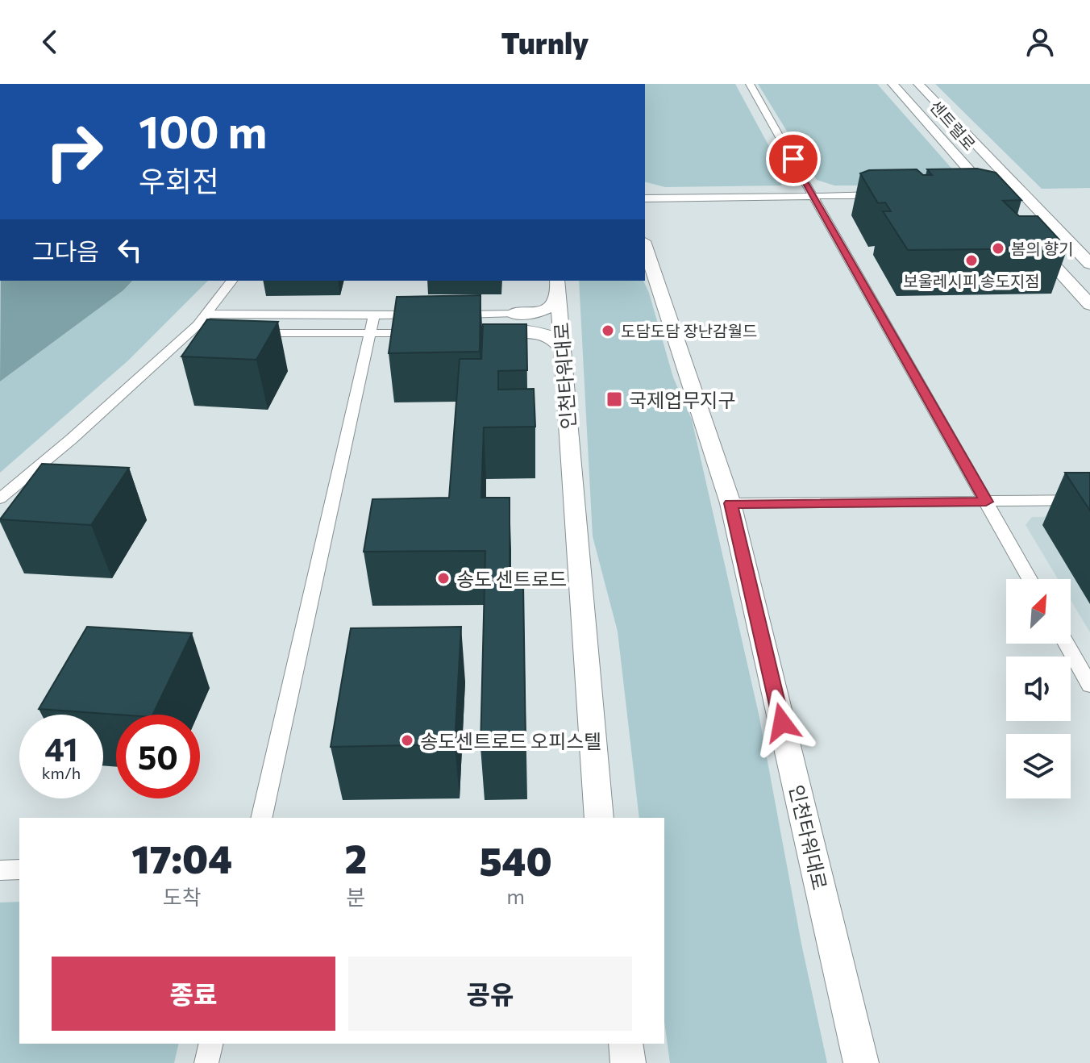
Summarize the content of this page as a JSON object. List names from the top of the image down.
{
  "streets": {
    "main road": ["센트럴로", "인천타워대로"]
  },
  "places": {
    "other": [
      "봄의 향기",
      "보울레시피 송도지점",
      "도담도담 장난감월드",
      "송도 센트로드",
      "송도센트로드 오피스텔"
    ],
    "transit": ["국제업무지구"]
  },
  "north": "top right",
  "page": {
    "header": "Turnly",
    "turn": ["100 m", "우회전"],
    "then": "그다음",
    "speed": "41 km/h",
    "limit": "50",
    "eta": [
      "17:04",
      "도착",
      "2",
      "분",
      "540",
      "m"
    ],
    "buttons": ["종료", "공유"]
  }
}
